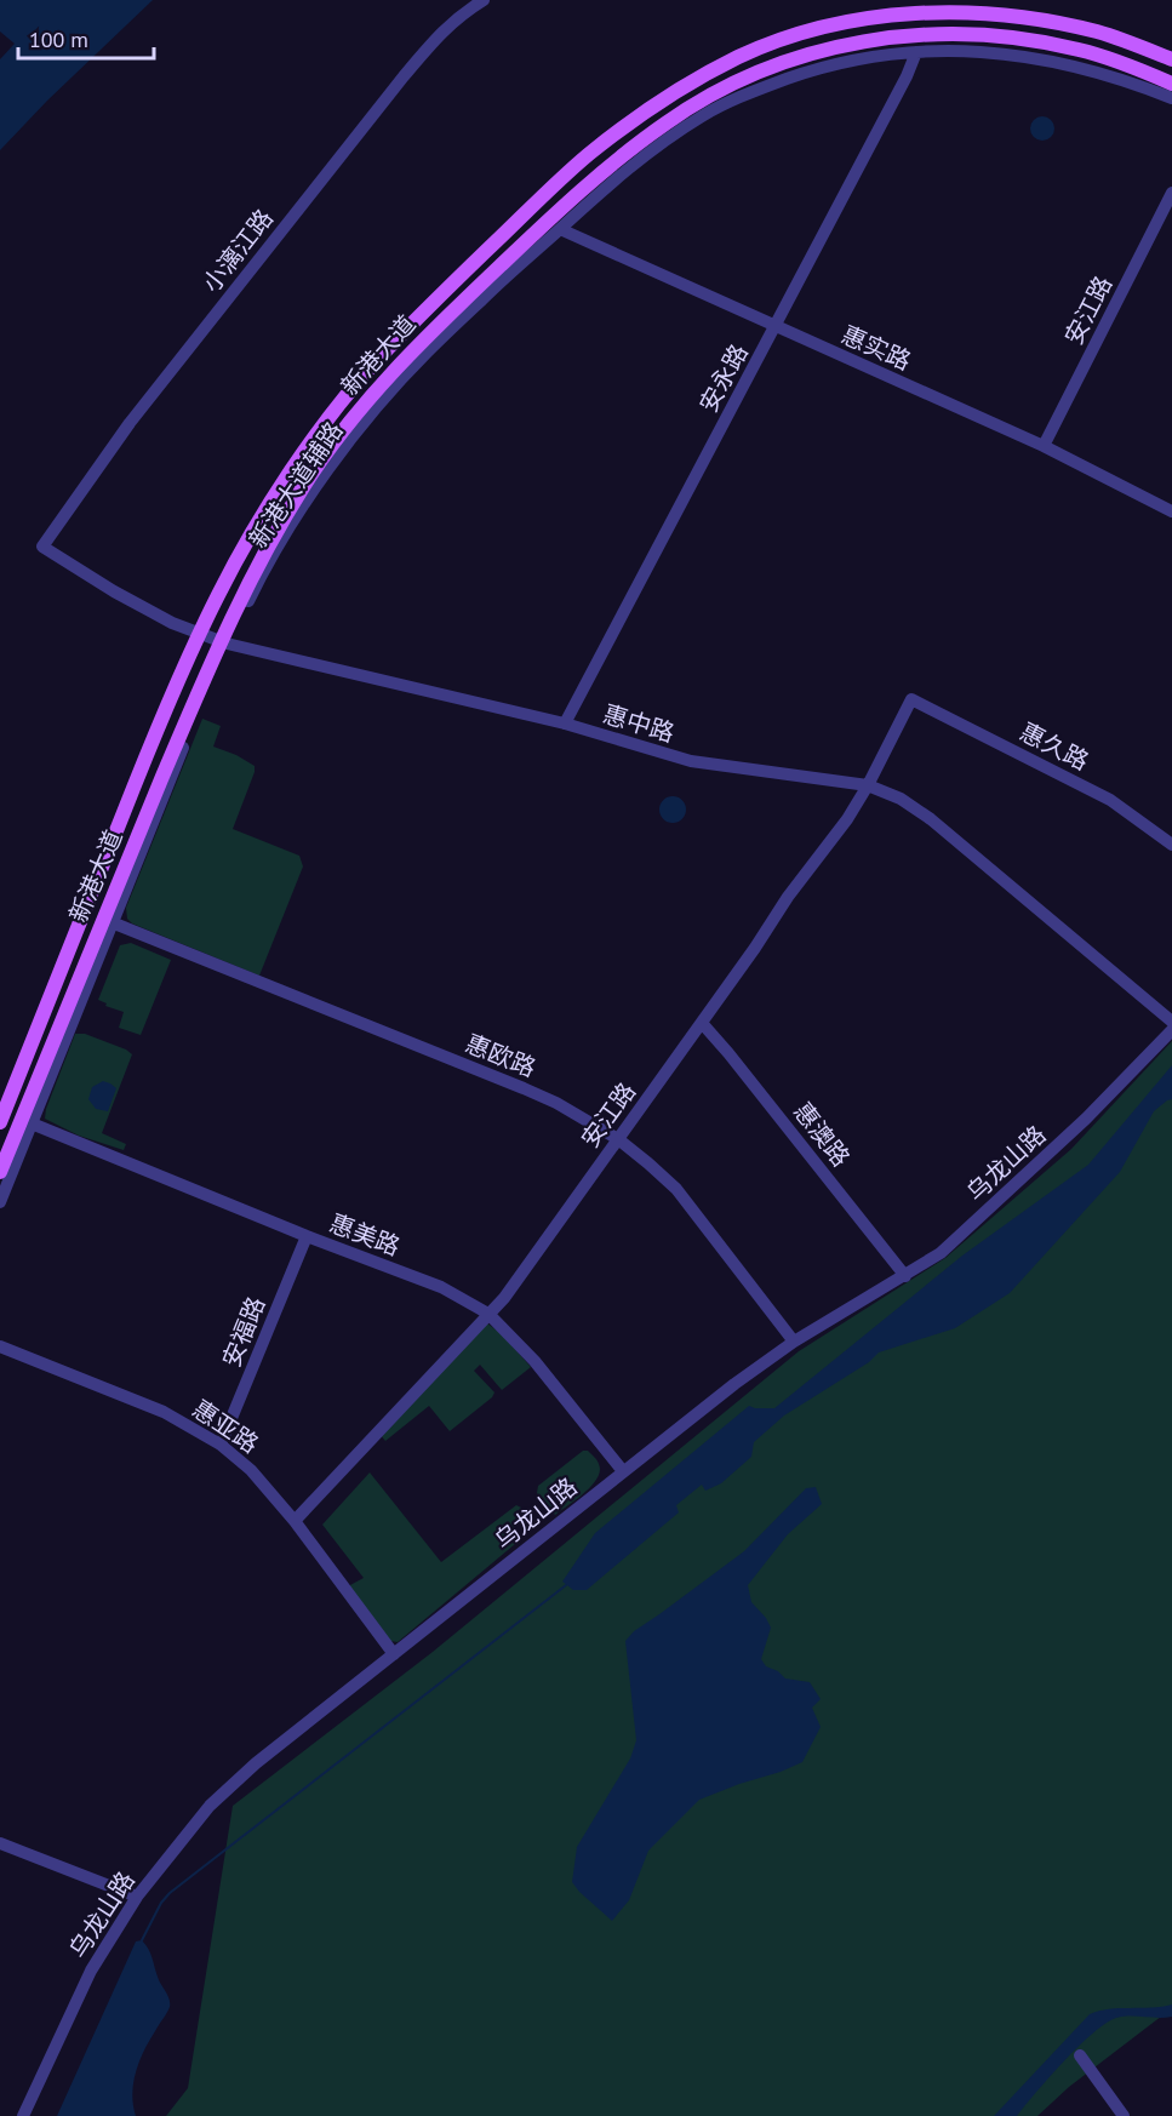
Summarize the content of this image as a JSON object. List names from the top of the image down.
{
  "streets": {
    "main road": ["新港大道"],
    "street": [
      "小漓江路",
      "安江路",
      "惠实路",
      "安永路",
      "新港大道辅路",
      "惠中路",
      "惠久路",
      "惠欧路",
      "惠澳路",
      "乌龙山路",
      "惠美路",
      "安福路",
      "惠亚路"
    ]
  },
  "crossings": [
    ["小漓江路", "惠中路"],
    ["安江路", "惠实路"],
    ["安江路", "惠中路"],
    ["安江路", "惠久路"],
    ["安江路", "惠欧路"],
    ["安江路", "惠澳路"],
    ["安江路", "惠美路"],
    ["安江路", "惠亚路"],
    ["惠实路", "安永路"],
    ["惠实路", "新港大道辅路"],
    ["新港大道", "新港大道辅路"],
    ["新港大道", "惠中路"],
    ["安永路", "新港大道辅路"],
    ["安永路", "惠中路"],
    ["新港大道辅路", "惠中路"],
    ["新港大道辅路", "惠欧路"],
    ["新港大道辅路", "惠美路"],
    ["惠欧路", "乌龙山路"],
    ["惠澳路", "乌龙山路"],
    ["乌龙山路", "惠美路"],
    ["乌龙山路", "惠亚路"],
    ["惠美路", "安福路"],
    ["安福路", "惠亚路"]
  ],
  "scale_bar": "100 m"
}
